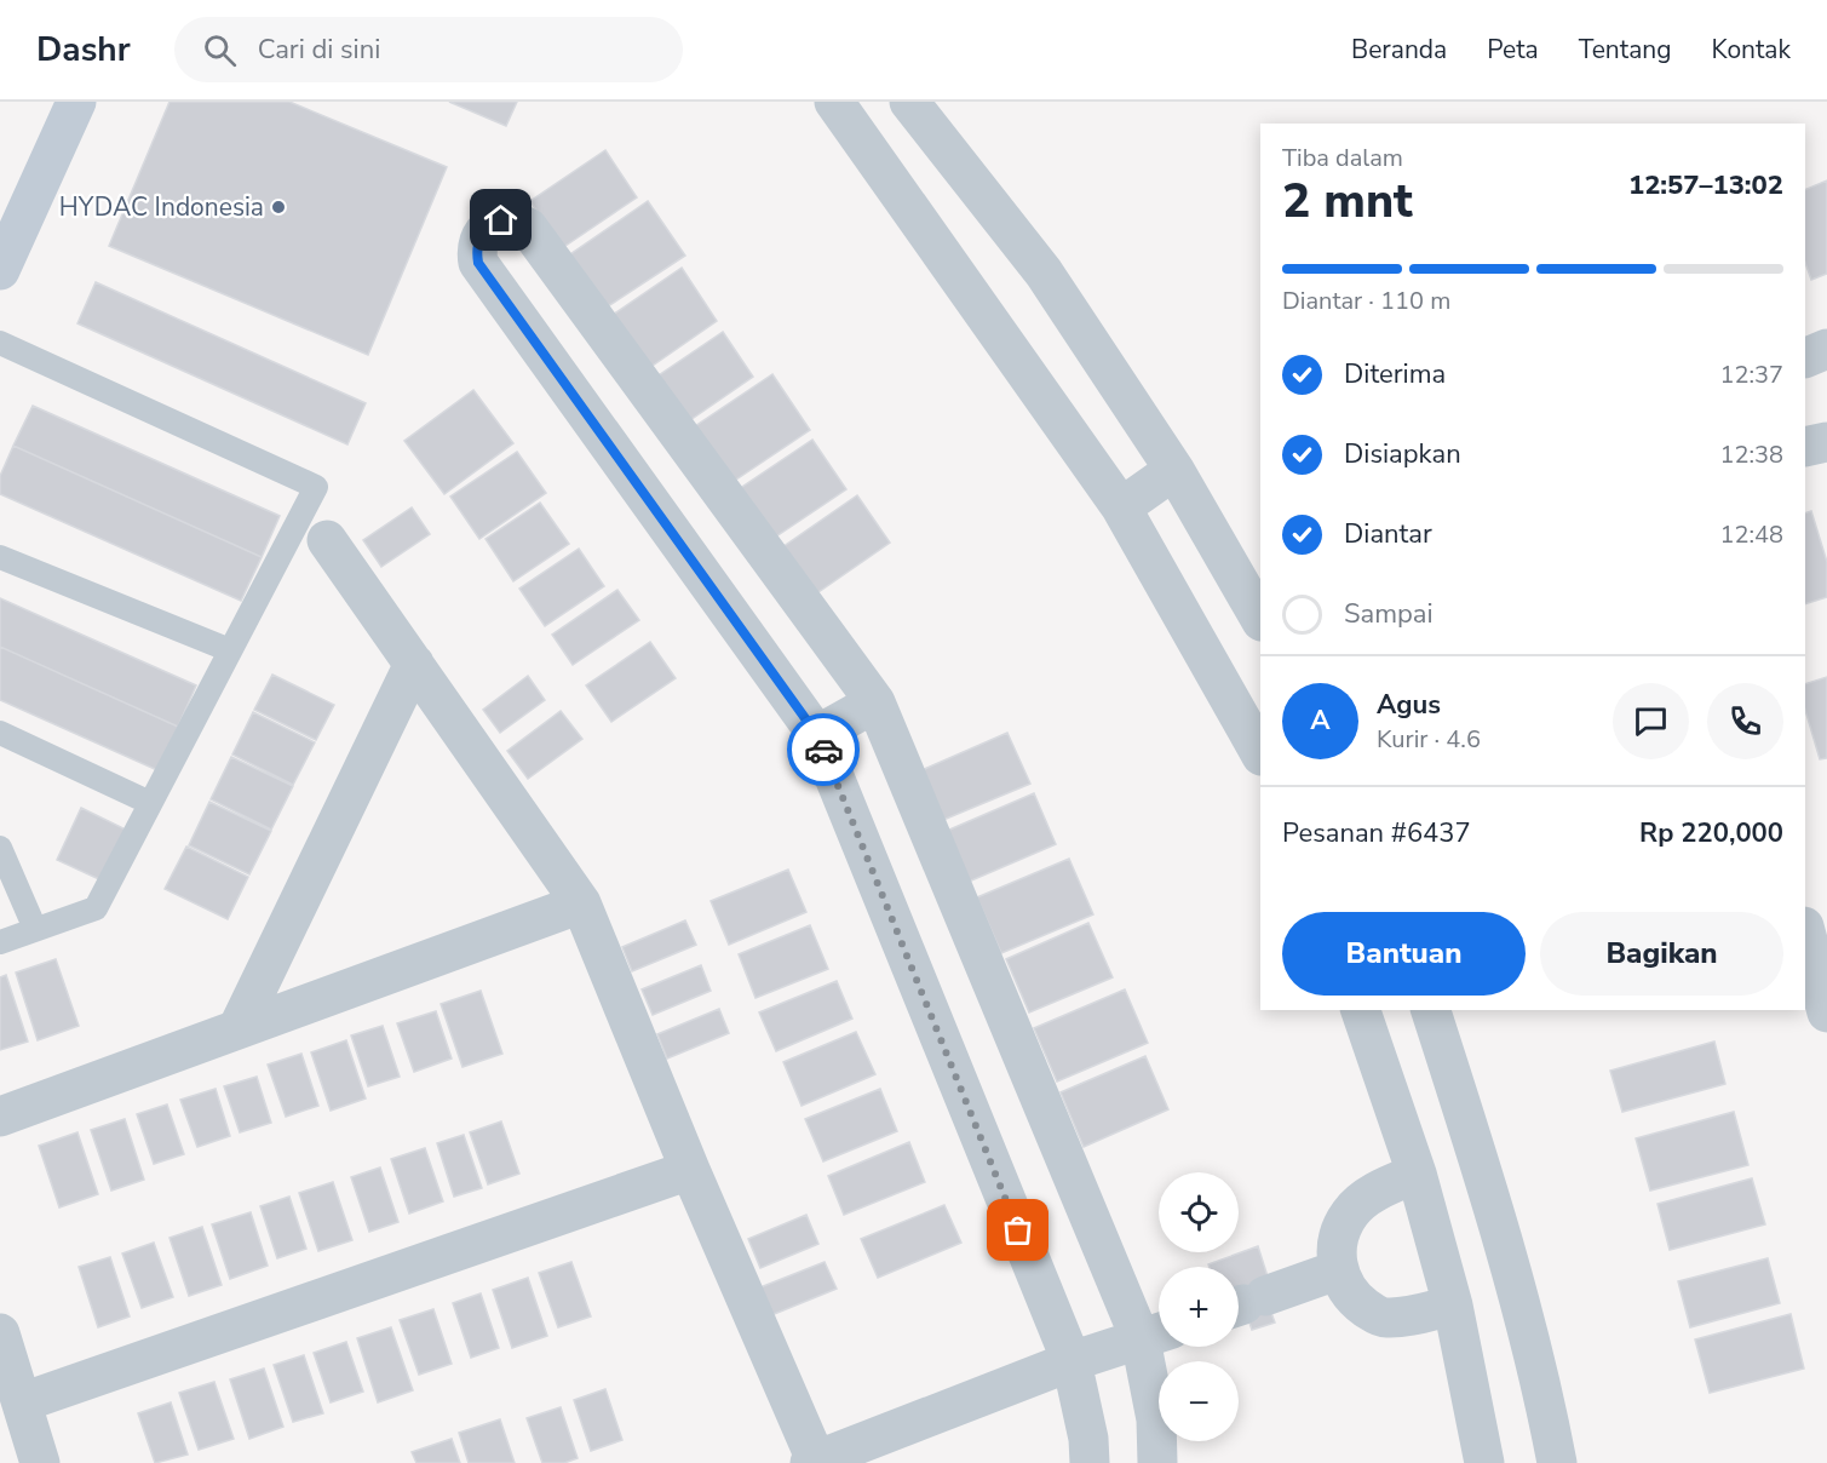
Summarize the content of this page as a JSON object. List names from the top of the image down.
{
  "places": ["HYDAC Indonesia"],
  "page": {
    "header": "Dashr",
    "search": "Cari di sini",
    "nav": [
      "Beranda",
      "Peta",
      "Tentang",
      "Kontak"
    ],
    "heading": ["2 mnt", "Tiba dalam", "12:57–13:02"],
    "panel": [
      "Agus",
      "Kurir · 4.6",
      "Pesanan #6437",
      "Rp 220,000"
    ],
    "bar": "Diantar · 110 m",
    "list": [
      ["Diterima", "12:37"],
      ["Disiapkan", "12:38"],
      ["Diantar", "12:48"],
      "Sampai"
    ],
    "round": "A",
    "buttons": ["Bantuan", "Bagikan"],
    "map_buttons": ["+", "−"]
  }
}
